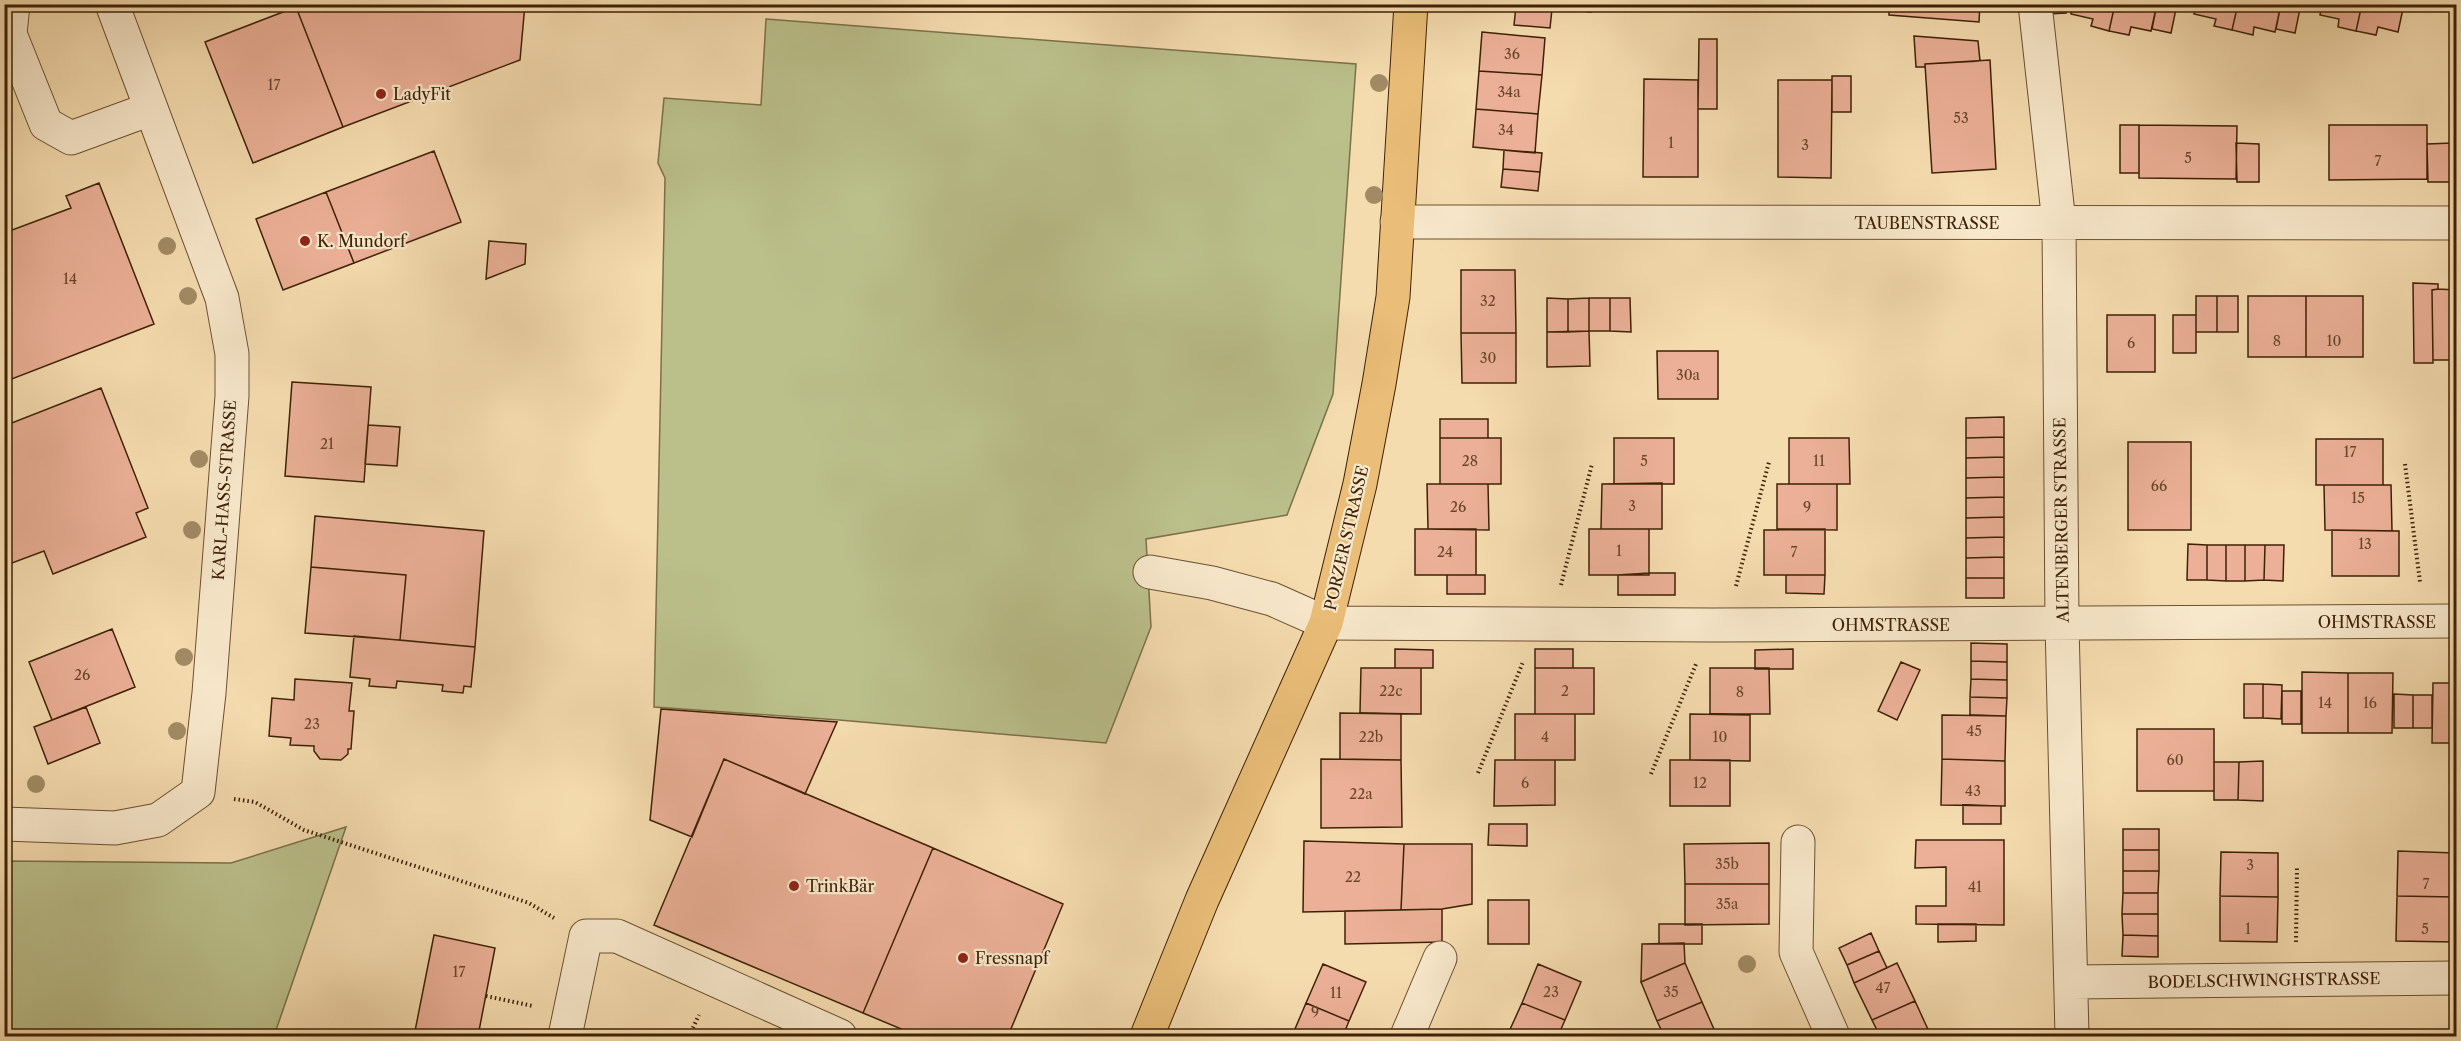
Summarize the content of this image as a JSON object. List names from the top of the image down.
{
  "streets": {
    "main road": ["PORZER STRASSE"],
    "street": [
      "TAUBENSTRASSE",
      "KARL-HASS-STRASSE",
      "ALTENBERGER STRASSE",
      "OHMSTRASSE",
      "BODELSCHWINGHSTRASSE"
    ]
  },
  "crossings": [
    ["TAUBENSTRASSE", "ALTENBERGER STRASSE"],
    ["TAUBENSTRASSE", "PORZER STRASSE"],
    ["ALTENBERGER STRASSE", "OHMSTRASSE"],
    ["ALTENBERGER STRASSE", "BODELSCHWINGHSTRASSE"],
    ["PORZER STRASSE", "OHMSTRASSE"]
  ],
  "places": [
    "LadyFit",
    "K. Mundorf",
    "TrinkBär",
    "Fressnapf"
  ],
  "house_numbers": [
    "36",
    "17",
    "34a",
    "53",
    "34",
    "1",
    "3",
    "5",
    "7",
    "14",
    "32",
    "8",
    "10",
    "6",
    "30",
    "30a",
    "21",
    "17",
    "28",
    "5",
    "11",
    "66",
    "15",
    "3",
    "26",
    "9",
    "13",
    "1",
    "24",
    "7",
    "26",
    "22c",
    "2",
    "8",
    "14",
    "16",
    "23",
    "45",
    "22b",
    "4",
    "10",
    "60",
    "6",
    "12",
    "43",
    "22a",
    "35b",
    "3",
    "22",
    "7",
    "41",
    "35a",
    "1",
    "5",
    "17",
    "47",
    "23",
    "35",
    "11",
    "9"
  ]
}
